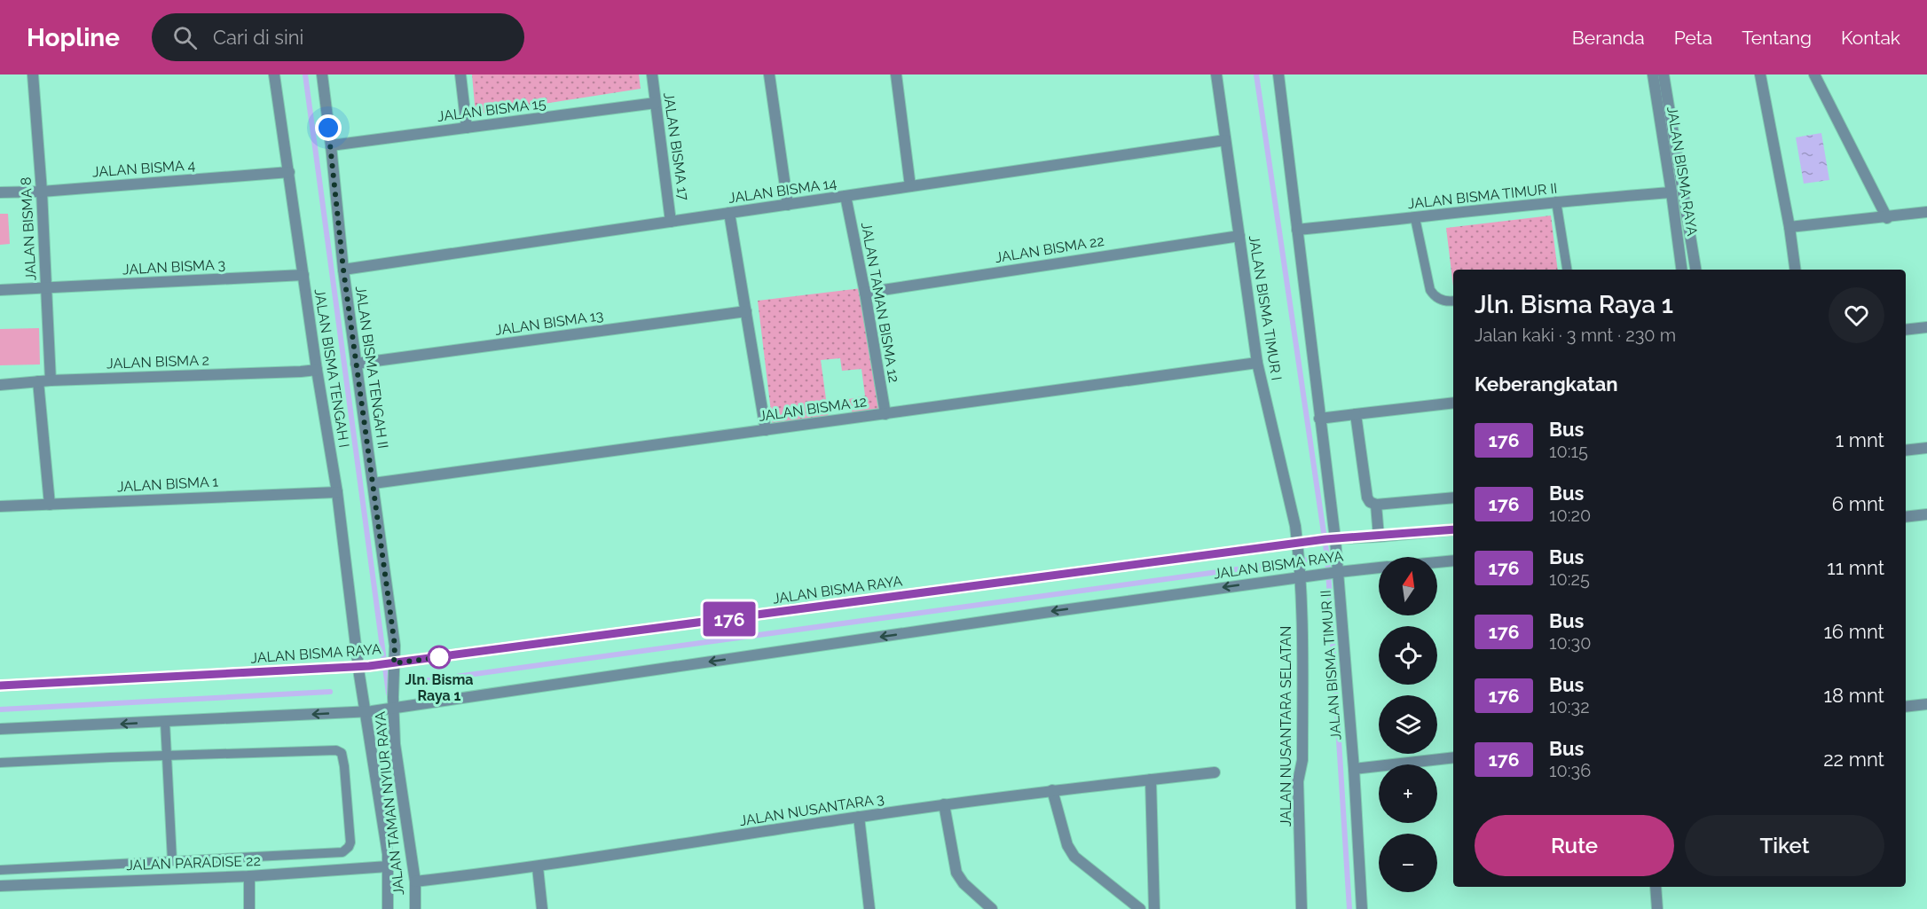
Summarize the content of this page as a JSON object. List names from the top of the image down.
{
  "streets": {
    "street": [
      "JALAN BISMA 15",
      "JALAN BISMA 17",
      "JALAN BISMA 4",
      "JALAN BISMA RAYA",
      "JALAN BISMA 14",
      "JALAN BISMA TIMUR II",
      "JALAN BISMA 8",
      "JALAN BISMA 22",
      "JALAN BISMA 3",
      "JALAN TAMAN BISMA 12",
      "JALAN BISMA TIMUR I",
      "JALAN BISMA 13",
      "JALAN BISMA 2",
      "JALAN BISMA TENGAH II",
      "JALAN BISMA TENGAH I",
      "JALAN BISMA 12",
      "JALAN BISMA 1",
      "JALAN NUSANTARA SELATAN",
      "JALAN TAMAN NYIUR RAYA",
      "JALAN NUSANTARA 3",
      "JALAN PARADISE 22"
    ]
  },
  "crossings": [
    ["JALAN BISMA 15", "JALAN BISMA 17"],
    ["JALAN BISMA 15", "JALAN BISMA TENGAH II"],
    ["JALAN BISMA 17", "JALAN BISMA 14"],
    ["JALAN BISMA 4", "JALAN BISMA 8"],
    ["JALAN BISMA 4", "JALAN BISMA TENGAH I"],
    ["JALAN BISMA RAYA", "JALAN BISMA TIMUR II"],
    ["JALAN BISMA RAYA", "JALAN BISMA TIMUR I"],
    ["JALAN BISMA RAYA", "JALAN BISMA TENGAH II"],
    ["JALAN BISMA RAYA", "JALAN BISMA TENGAH I"],
    ["JALAN BISMA RAYA", "JALAN NUSANTARA SELATAN"],
    ["JALAN BISMA RAYA", "JALAN TAMAN NYIUR RAYA"],
    ["JALAN BISMA 14", "JALAN TAMAN BISMA 12"],
    ["JALAN BISMA 14", "JALAN BISMA TIMUR I"],
    ["JALAN BISMA 14", "JALAN BISMA TENGAH II"],
    ["JALAN BISMA 8", "JALAN BISMA 3"],
    ["JALAN BISMA 8", "JALAN BISMA 2"],
    ["JALAN BISMA 22", "JALAN TAMAN BISMA 12"],
    ["JALAN BISMA 22", "JALAN BISMA TIMUR I"],
    ["JALAN BISMA 3", "JALAN BISMA TENGAH I"],
    ["JALAN TAMAN BISMA 12", "JALAN BISMA 12"],
    ["JALAN BISMA TIMUR I", "JALAN BISMA 12"],
    ["JALAN BISMA TIMUR I", "JALAN NUSANTARA SELATAN"],
    ["JALAN BISMA 13", "JALAN BISMA TENGAH II"],
    ["JALAN BISMA 2", "JALAN BISMA TENGAH I"],
    ["JALAN BISMA TENGAH II", "JALAN BISMA 12"],
    ["JALAN BISMA TENGAH II", "JALAN TAMAN NYIUR RAYA"],
    ["JALAN BISMA TENGAH I", "JALAN BISMA 1"],
    ["JALAN BISMA TENGAH I", "JALAN PARADISE 22"],
    ["JALAN TAMAN NYIUR RAYA", "JALAN NUSANTARA 3"]
  ],
  "places": ["Jln. Bisma Raya 1"],
  "lines": ["bus line 176"],
  "north": "top",
  "page": {
    "header": "Hopline",
    "search": "Cari di sini",
    "nav": [
      "Beranda",
      "Peta",
      "Tentang",
      "Kontak"
    ],
    "on_map": "176",
    "heading": [
      ["Jln. Bisma Raya 1", "Jalan kaki · 3 mnt · 230 m"],
      "Keberangkatan"
    ],
    "list": [
      {
        "mark": "176",
        "name": "Bus",
        "note": "10:15",
        "value": "1 mnt"
      },
      {
        "mark": "176",
        "name": "Bus",
        "note": "10:20",
        "value": "6 mnt"
      },
      {
        "mark": "176",
        "name": "Bus",
        "note": "10:25",
        "value": "11 mnt"
      },
      {
        "mark": "176",
        "name": "Bus",
        "note": "10:30",
        "value": "16 mnt"
      },
      {
        "mark": "176",
        "name": "Bus",
        "note": "10:32",
        "value": "18 mnt"
      },
      {
        "mark": "176",
        "name": "Bus",
        "note": "10:36",
        "value": "22 mnt"
      }
    ],
    "map_buttons": ["+", "−"],
    "buttons": ["Rute", "Tiket"]
  }
}
